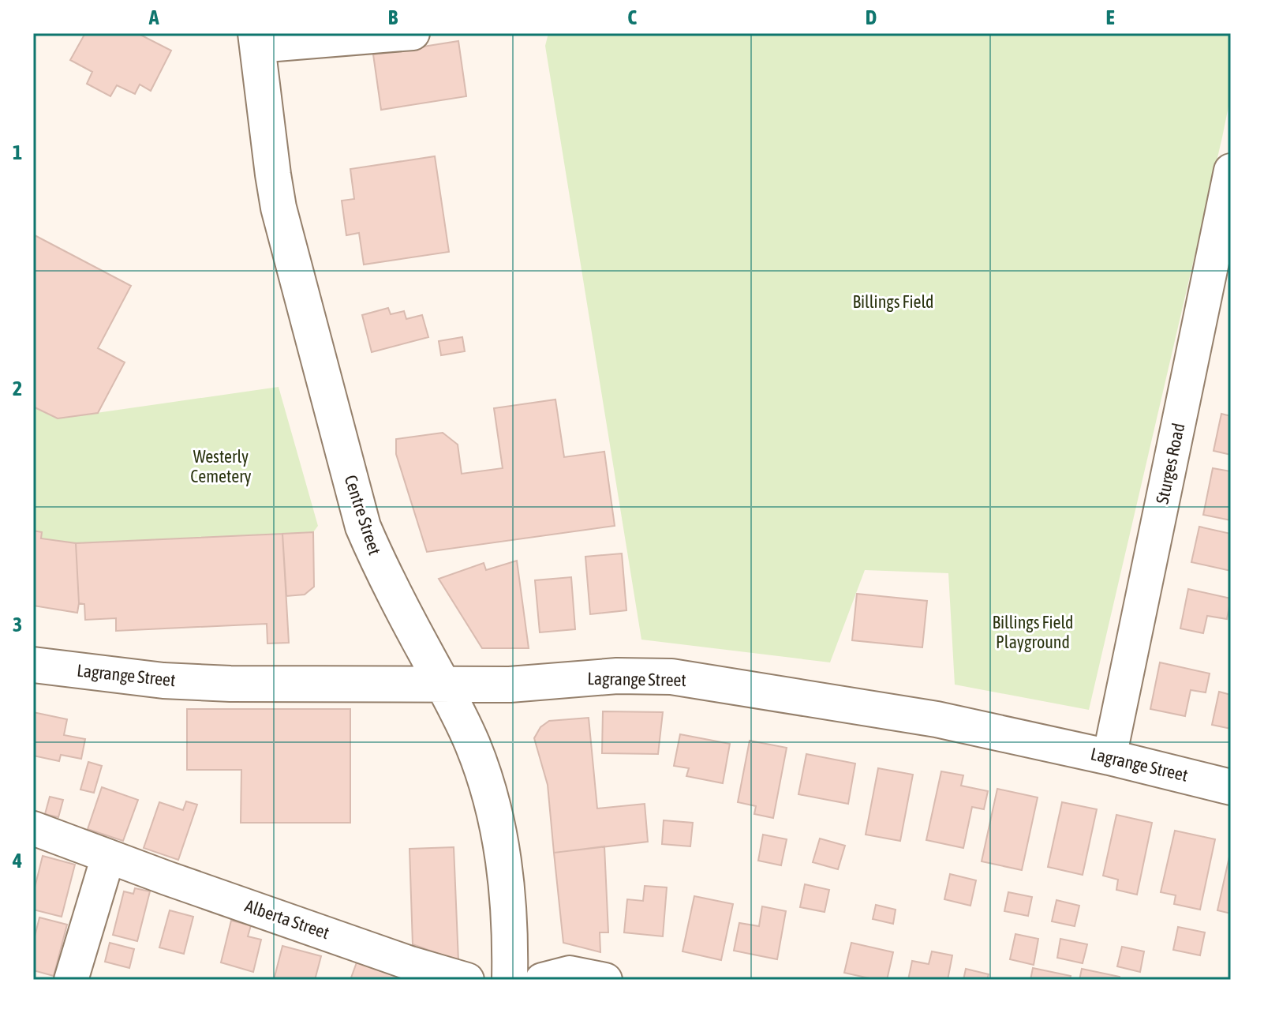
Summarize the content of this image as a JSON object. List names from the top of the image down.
{
  "streets": {
    "main road": ["Centre Street", "Lagrange Street"],
    "street": ["Sturges Road", "Alberta Street"]
  },
  "crossings": [
    ["Sturges Road", "Lagrange Street"],
    ["Centre Street", "Lagrange Street"]
  ],
  "parks": ["Billings Field", "Westerly Cemetery", "Billings Field Playground"],
  "grid": {
    "columns": [
      "A",
      "B",
      "C",
      "D",
      "E"
    ],
    "rows": [
      "1",
      "2",
      "3",
      "4"
    ]
  }
}
